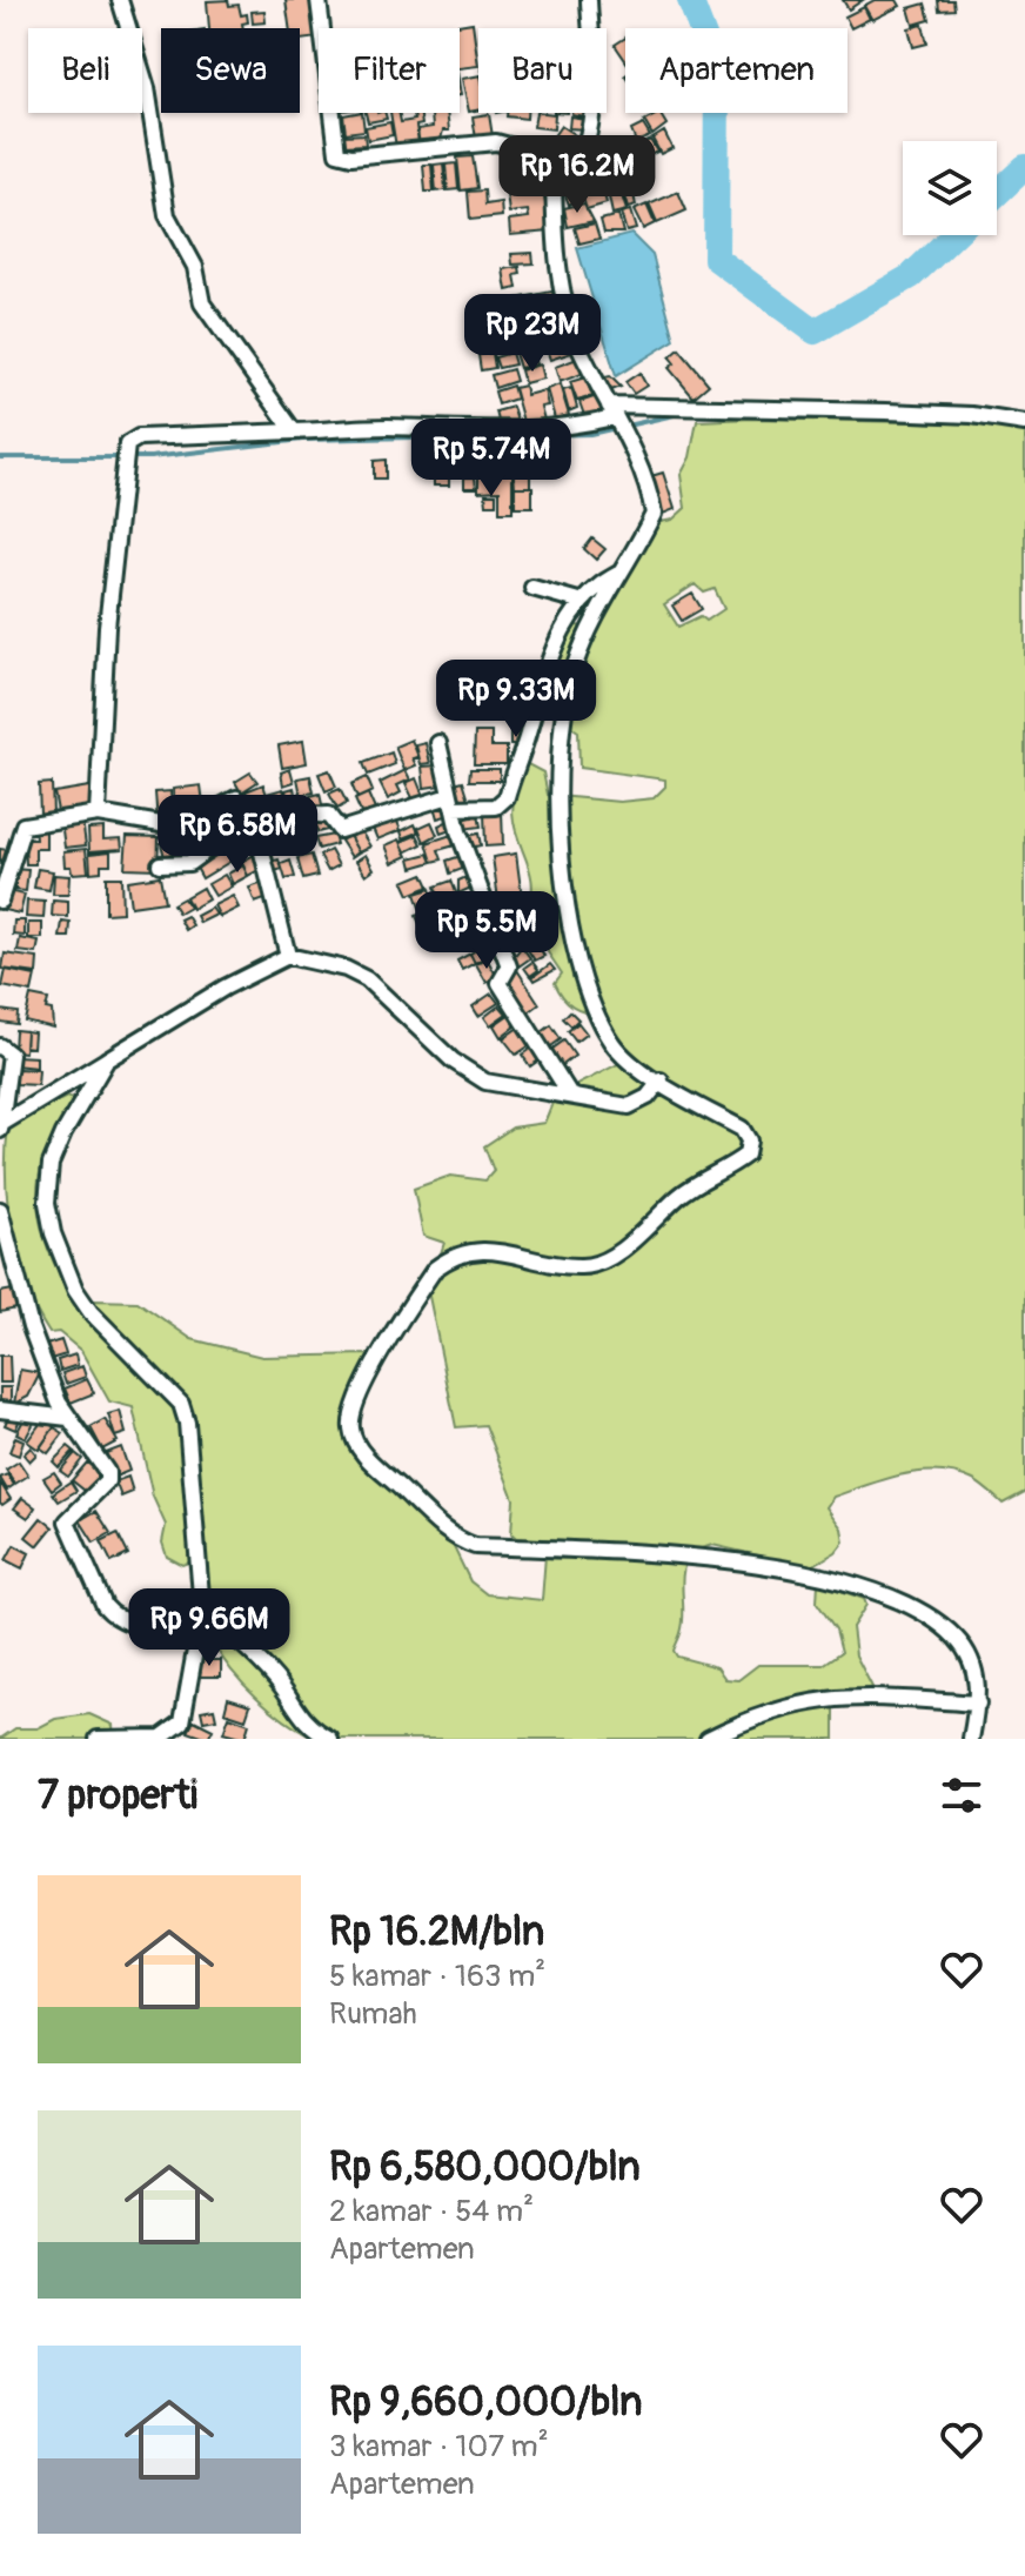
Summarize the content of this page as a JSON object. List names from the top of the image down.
{
  "page": {
    "chip": [
      "Beli",
      "Sewa",
      "Filter",
      "Baru",
      "Apartemen"
    ],
    "price": [
      "Rp 16.2M",
      "Rp 23M",
      "Rp 5.74M",
      "Rp 9.33M",
      "Rp 6.58M",
      "Rp 5.5M",
      "Rp 9.66M"
    ],
    "heading": "7 properti",
    "list": [
      {
        "name": "Rp 16.2M/bln",
        "note": "5 kamar · 163 m² · Rumah"
      },
      {
        "name": "Rp 6,580,000/bln",
        "note": "2 kamar · 54 m² · Apartemen"
      },
      {
        "name": "Rp 9,660,000/bln",
        "note": "3 kamar · 107 m² · Apartemen"
      }
    ]
  }
}
